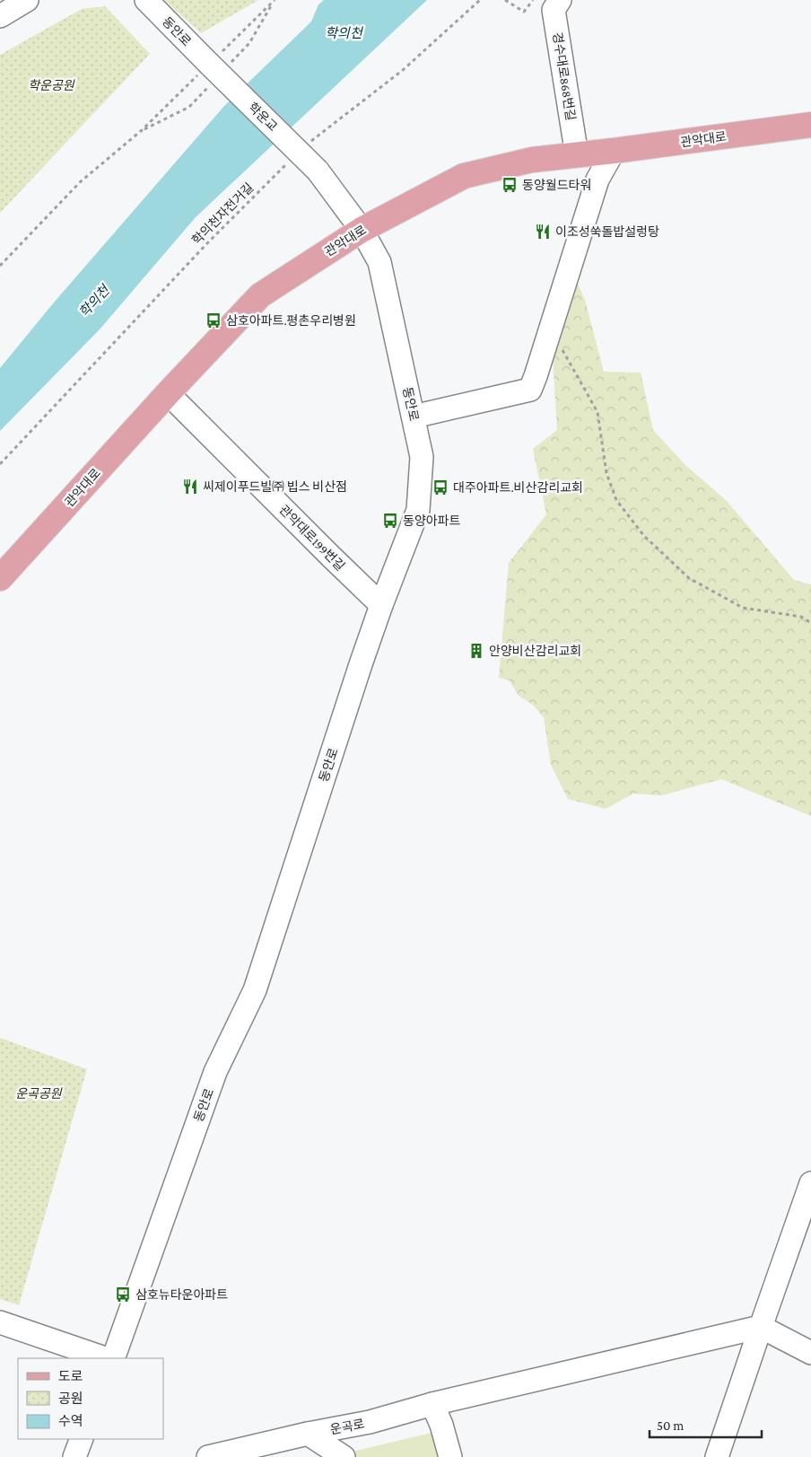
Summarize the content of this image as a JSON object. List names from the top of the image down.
{
  "streets": {
    "main road": ["관악대로"],
    "street": [
      "동안로",
      "경수대로868번길",
      "학운교",
      "관악대로199번길",
      "운곡로"
    ],
    "path": ["학의천자전거길"]
  },
  "crossings": [
    ["동안로", "학운교"],
    ["동안로", "관악대로"],
    ["동안로", "관악대로199번길"],
    ["경수대로868번길", "관악대로"],
    ["관악대로", "관악대로199번길"]
  ],
  "water": ["학의천"],
  "parks": ["학운공원", "운곡공원"],
  "places": {
    "bus stop": [
      "동양월드타워",
      "삼호아파트.평촌우리병원",
      "대주아파트.비산감리교회",
      "동양아파트",
      "삼호뉴타운아파트"
    ],
    "restaurant": ["이조성쑥돌밥설렁탕", "씨제이푸드빌㈜ 빕스 비산점"],
    "building": ["안양비산감리교회"]
  },
  "legend": ["도로", "공원", "수역"],
  "scale_bar": "50 m"
}
